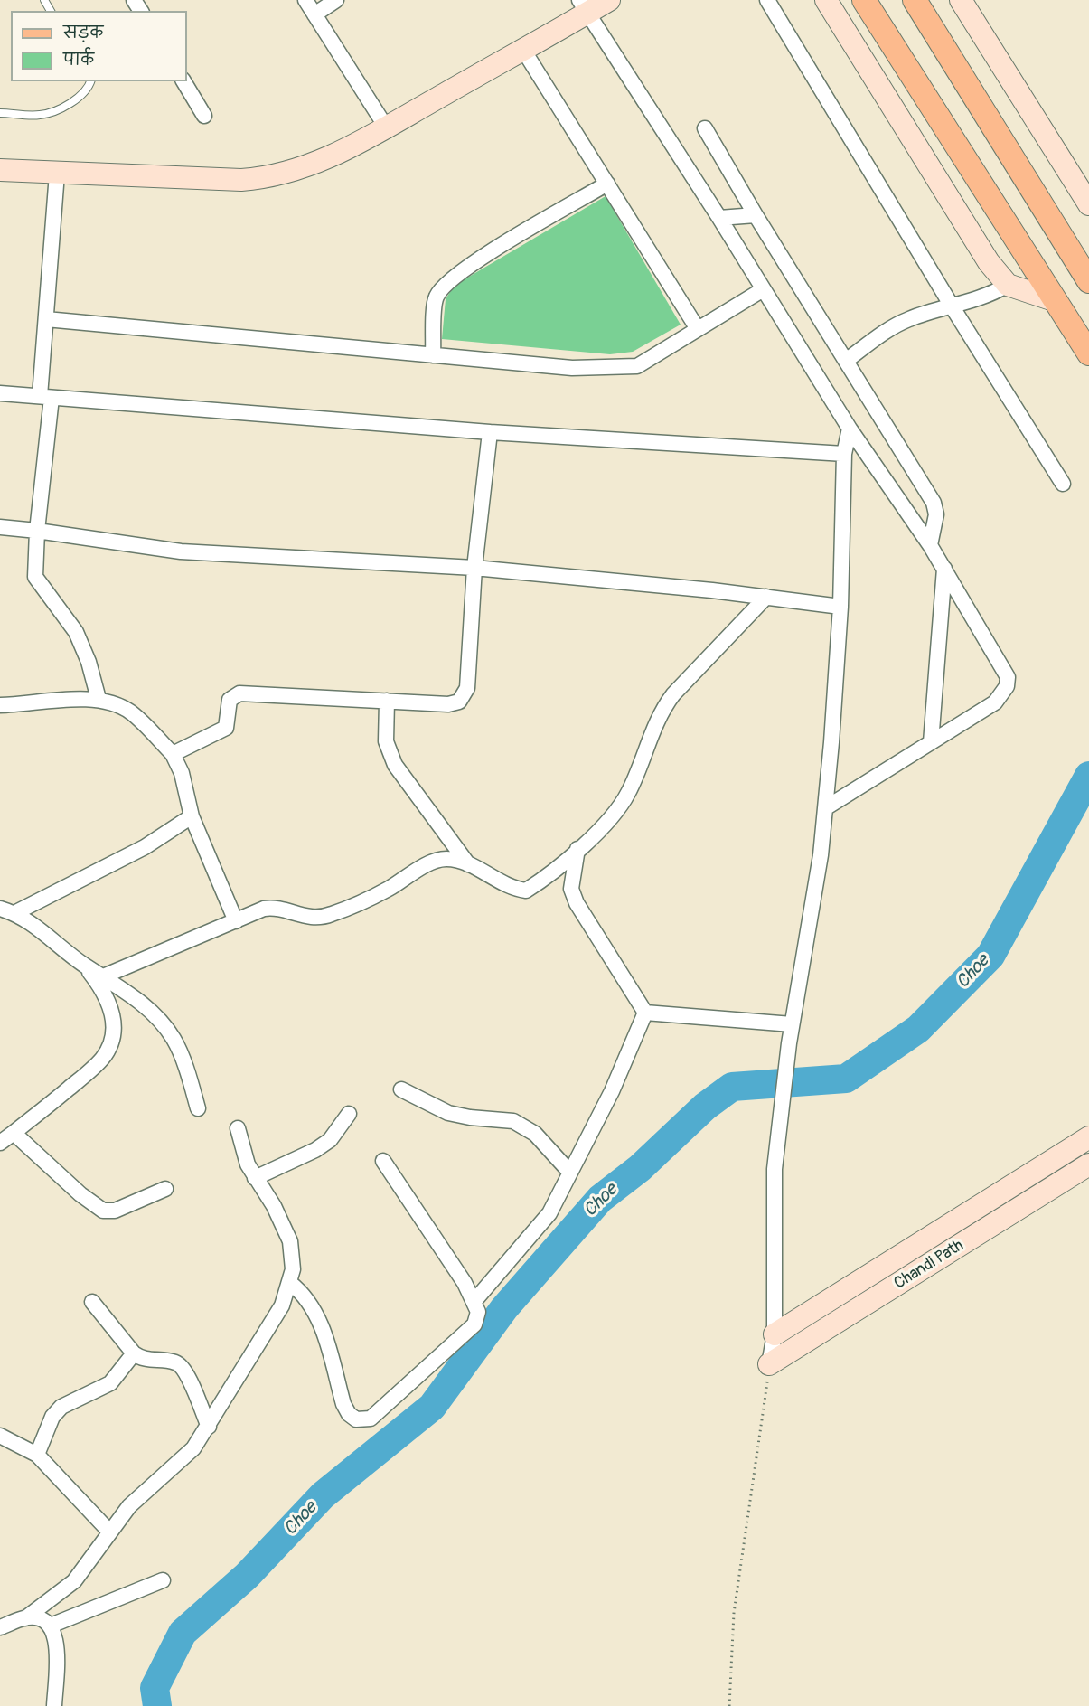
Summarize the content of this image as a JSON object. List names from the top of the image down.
{
  "streets": {
    "street": ["Chandi Path"]
  },
  "water": ["Choe"],
  "legend": ["सड़क", "पार्क"]
}
